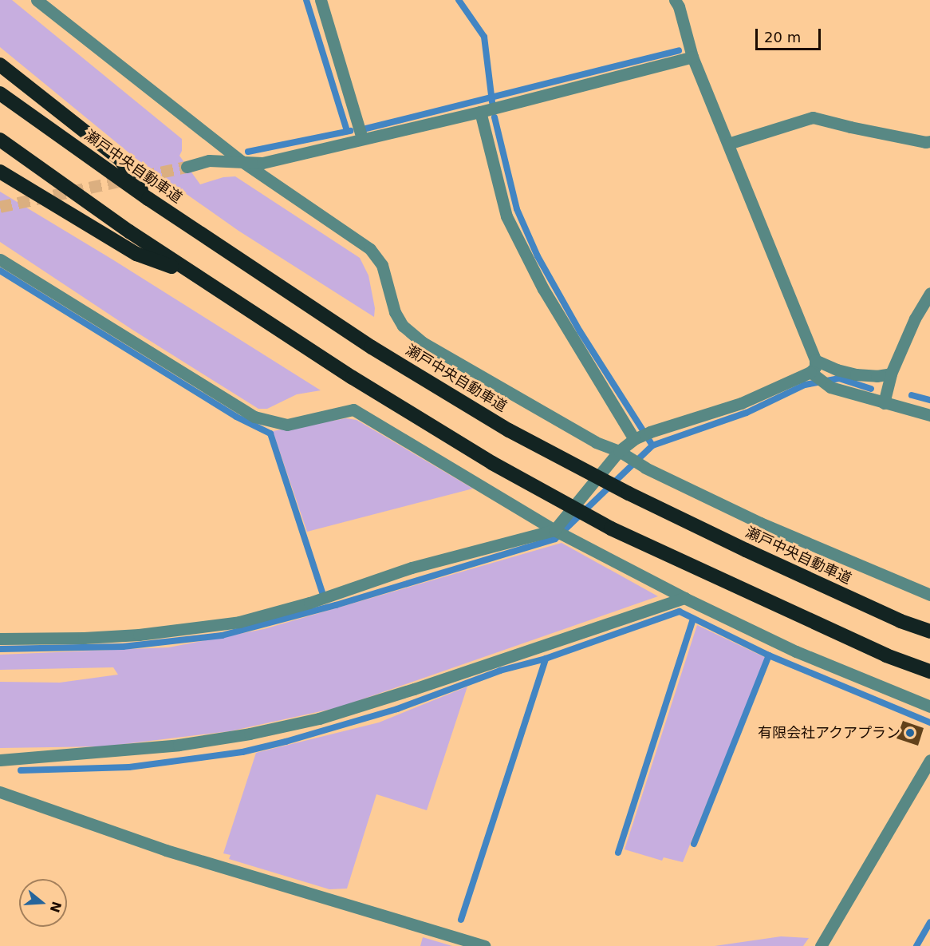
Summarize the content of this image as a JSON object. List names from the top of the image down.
{
  "streets": {
    "highway": ["瀬戸中央自動車道"]
  },
  "places": ["有限会社アクアプラン"],
  "scale_bar": "20 m",
  "north": "right"
}
